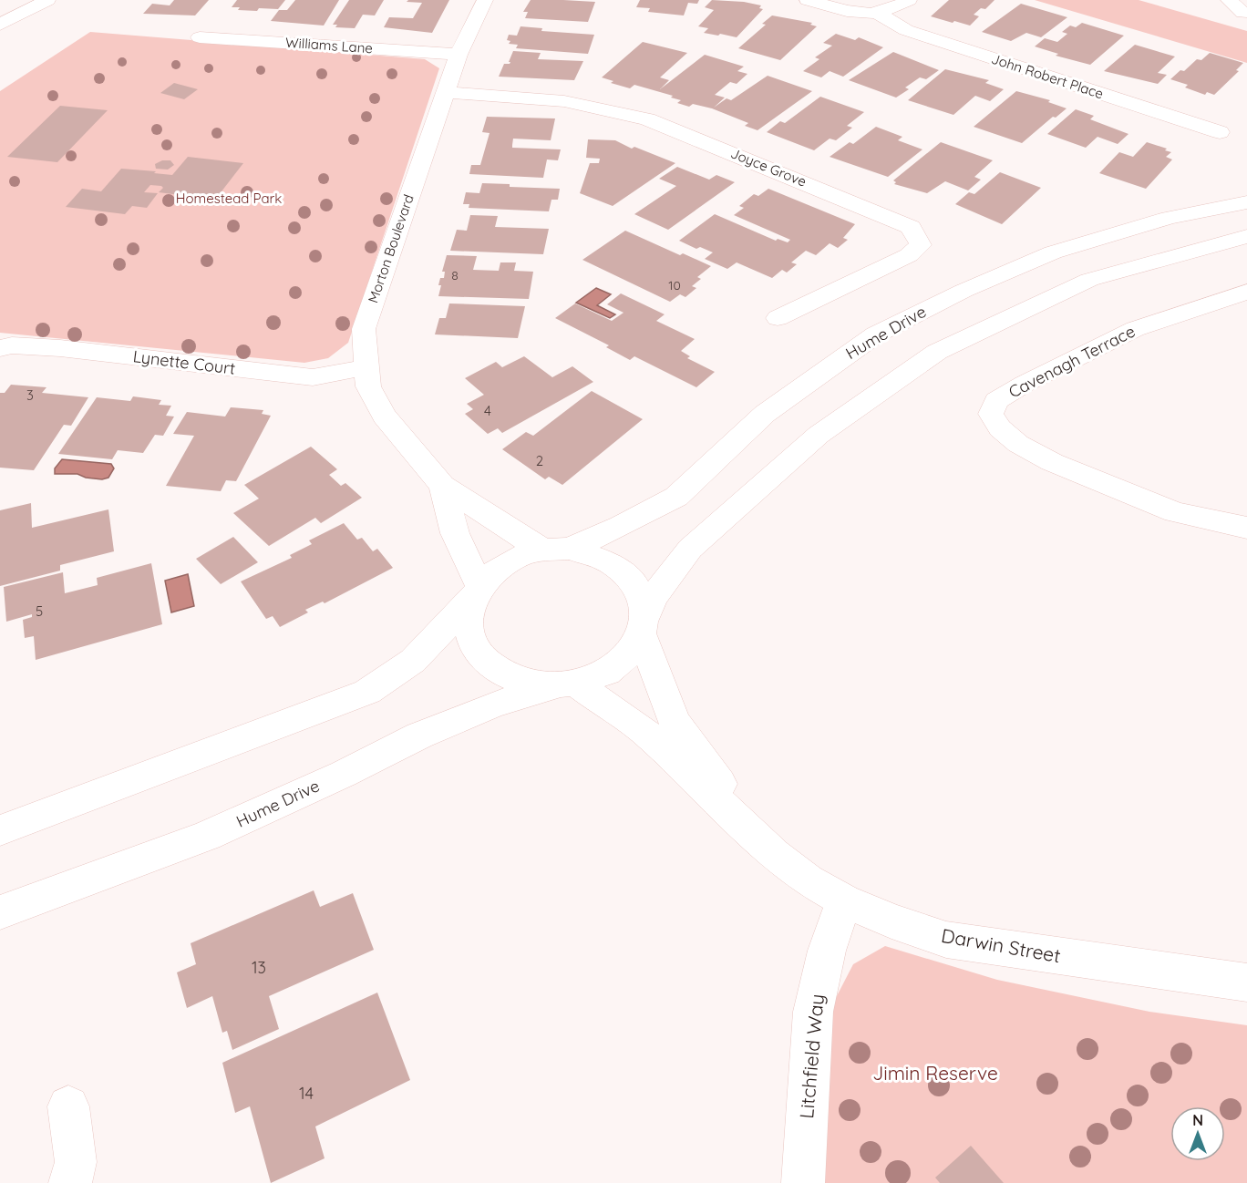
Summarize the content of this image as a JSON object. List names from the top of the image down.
{
  "streets": {
    "street": [
      "Williams Lane",
      "John Robert Place",
      "Joyce Grove",
      "Morton Boulevard",
      "Hume Drive",
      "Cavenagh Terrace",
      "Lynette Court",
      "Darwin Street",
      "Litchfield Way"
    ]
  },
  "crossings": [
    ["Williams Lane", "Morton Boulevard"],
    ["Joyce Grove", "Morton Boulevard"],
    ["Morton Boulevard", "Hume Drive"],
    ["Morton Boulevard", "Lynette Court"],
    ["Morton Boulevard", "Darwin Street"],
    ["Hume Drive", "Darwin Street"],
    ["Darwin Street", "Litchfield Way"]
  ],
  "parks": ["Homestead Park", "Jimin Reserve"],
  "house_numbers": [
    "8",
    "10",
    "3",
    "4",
    "2",
    "5",
    "13",
    "14"
  ],
  "north": "top"
}
